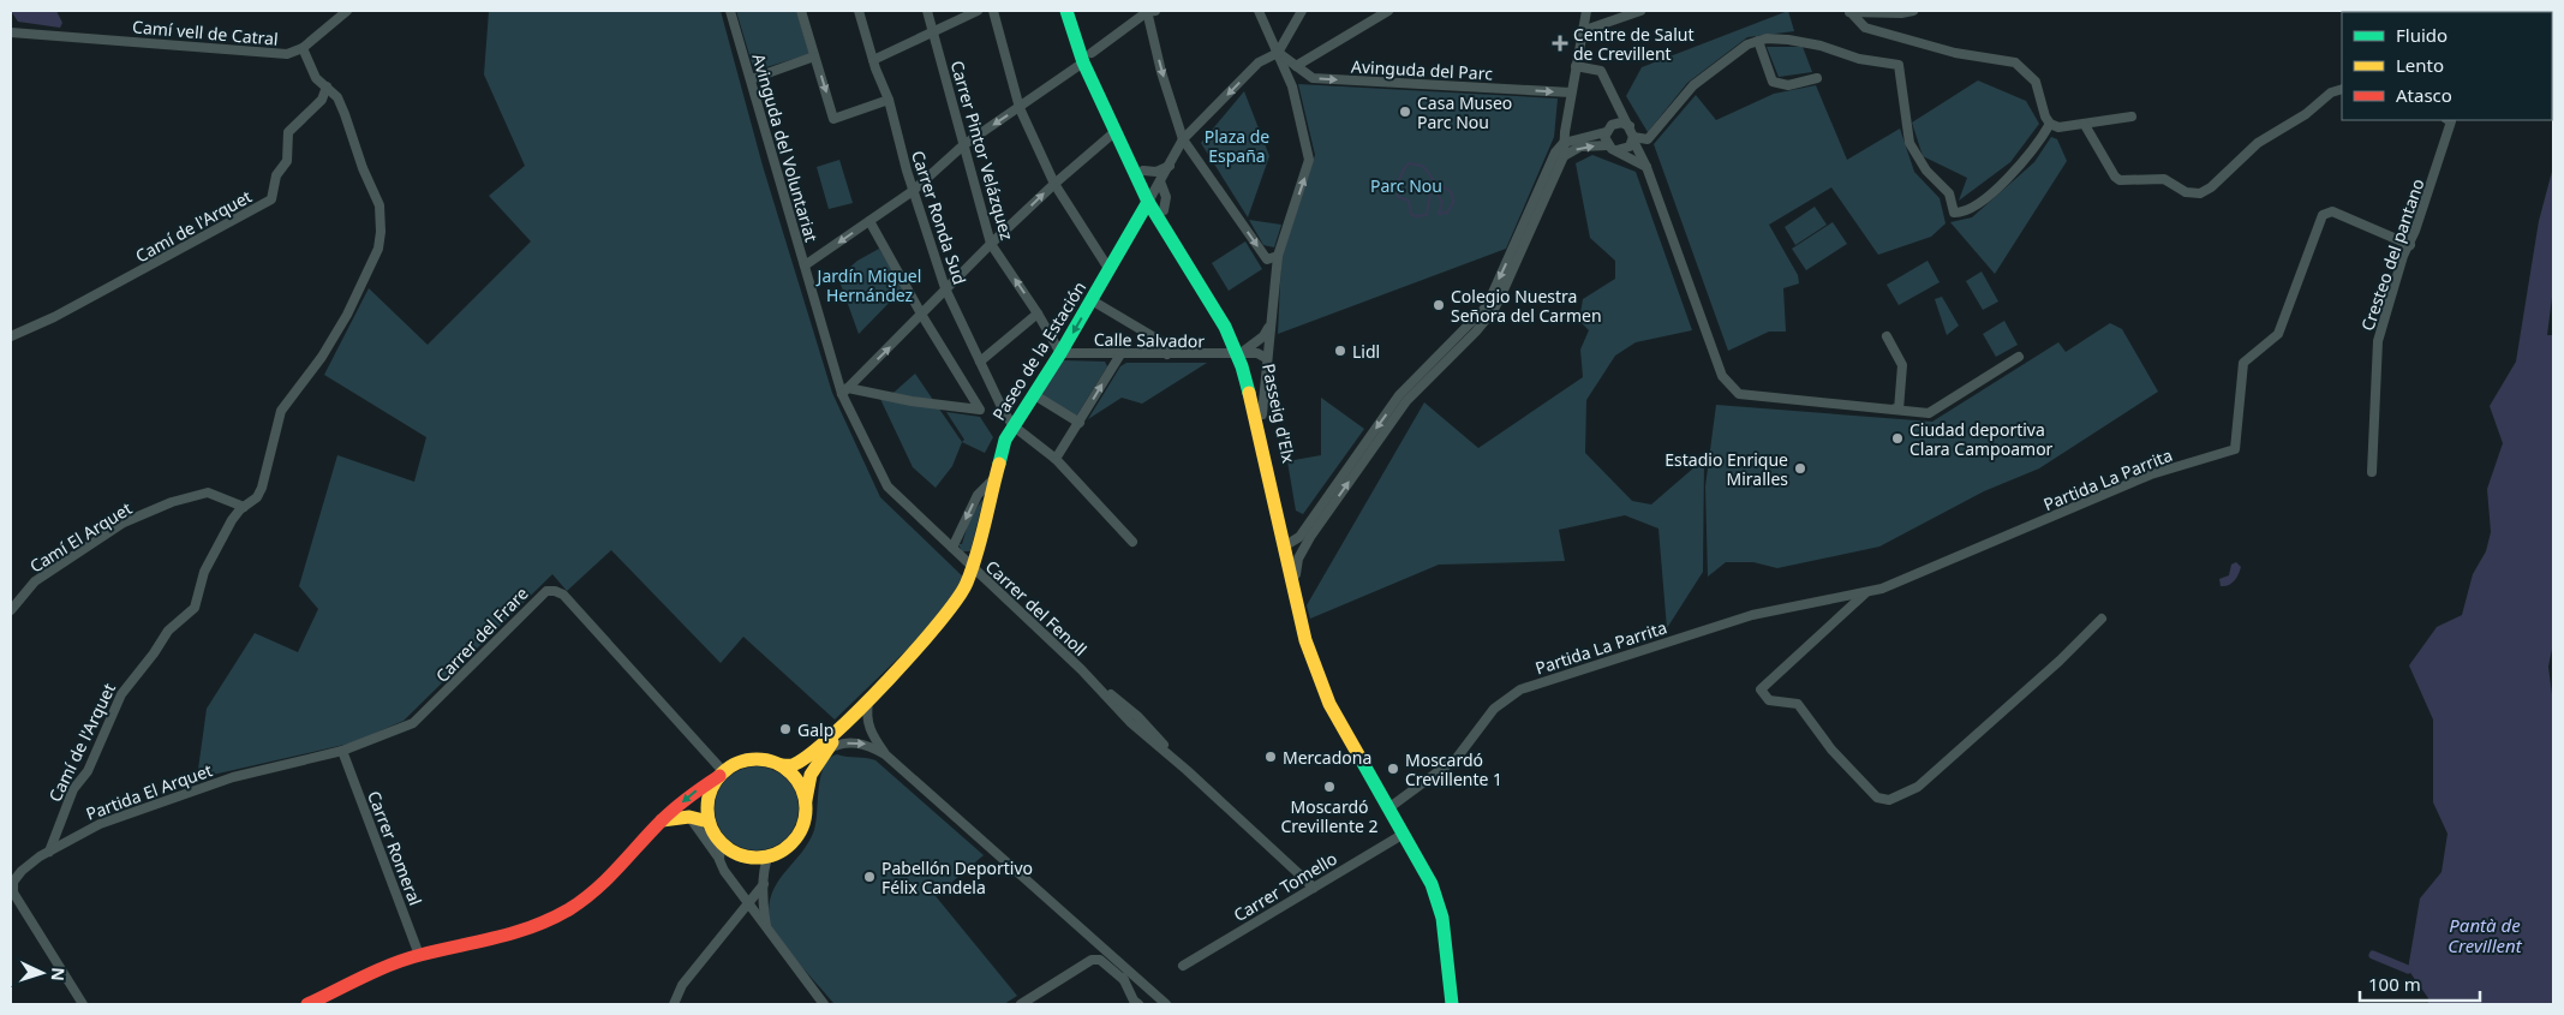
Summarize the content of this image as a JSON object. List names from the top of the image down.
{
  "streets": {
    "main road": ["Paseo de la Estación", "Passeig d'Elx"],
    "street": [
      "Camí vell de Catral",
      "Avinguda del Parc",
      "Avinguda del Voluntariat",
      "Carrer Pintor Velázquez",
      "Carrer Ronda Sud",
      "Camí de l'Arquet",
      "Cresteo del pantano",
      "Calle Salvador",
      "Partida La Parrita",
      "Camí El Arquet",
      "Carrer del Fenoll",
      "Carrer del Frare",
      "Partida El Arquet",
      "Carrer Romeral",
      "Carrer Tomello"
    ]
  },
  "crossings": [
    ["Camí vell de Catral", "Camí de l'Arquet"],
    ["Avinguda del Voluntariat", "Paseo de la Estación"],
    ["Avinguda del Voluntariat", "Carrer del Fenoll"],
    ["Carrer Pintor Velázquez", "Calle Salvador"],
    ["Carrer Pintor Velázquez", "Paseo de la Estación"],
    ["Carrer Ronda Sud", "Paseo de la Estación"],
    ["Camí de l'Arquet", "Camí El Arquet"],
    ["Camí de l'Arquet", "Partida El Arquet"],
    ["Cresteo del pantano", "Partida La Parrita"],
    ["Calle Salvador", "Paseo de la Estación"],
    ["Calle Salvador", "Passeig d'Elx"],
    ["Paseo de la Estación", "Passeig d'Elx"],
    ["Paseo de la Estación", "Carrer del Fenoll"],
    ["Paseo de la Estación", "Carrer del Frare"],
    ["Passeig d'Elx", "Partida La Parrita"],
    ["Passeig d'Elx", "Carrer Tomello"],
    ["Carrer del Fenoll", "Carrer Tomello"],
    ["Carrer del Frare", "Partida El Arquet"],
    ["Carrer del Frare", "Carrer Romeral"],
    ["Partida El Arquet", "Carrer Romeral"]
  ],
  "one_way": ["Avinguda del Parc"],
  "water": ["Pantà de Crevillent"],
  "parks": ["Plaza de España", "Parc Nou", "Jardín Miguel Hernández"],
  "places": {
    "health": ["Centre de Salut de Crevillent"],
    "other": [
      "Casa Museo Parc Nou",
      "Colegio Nuestra Señora del Carmen",
      "Lidl",
      "Ciudad deportiva Clara Campoamor",
      "Estadio Enrique Miralles",
      "Galp",
      "Mercadona",
      "Moscardó Crevillente 1",
      "Moscardó Crevillente 2",
      "Pabellón Deportivo Félix Candela"
    ]
  },
  "legend": ["Fluido", "Lento", "Atasco"],
  "scale_bar": "100 m",
  "north": "right"
}
